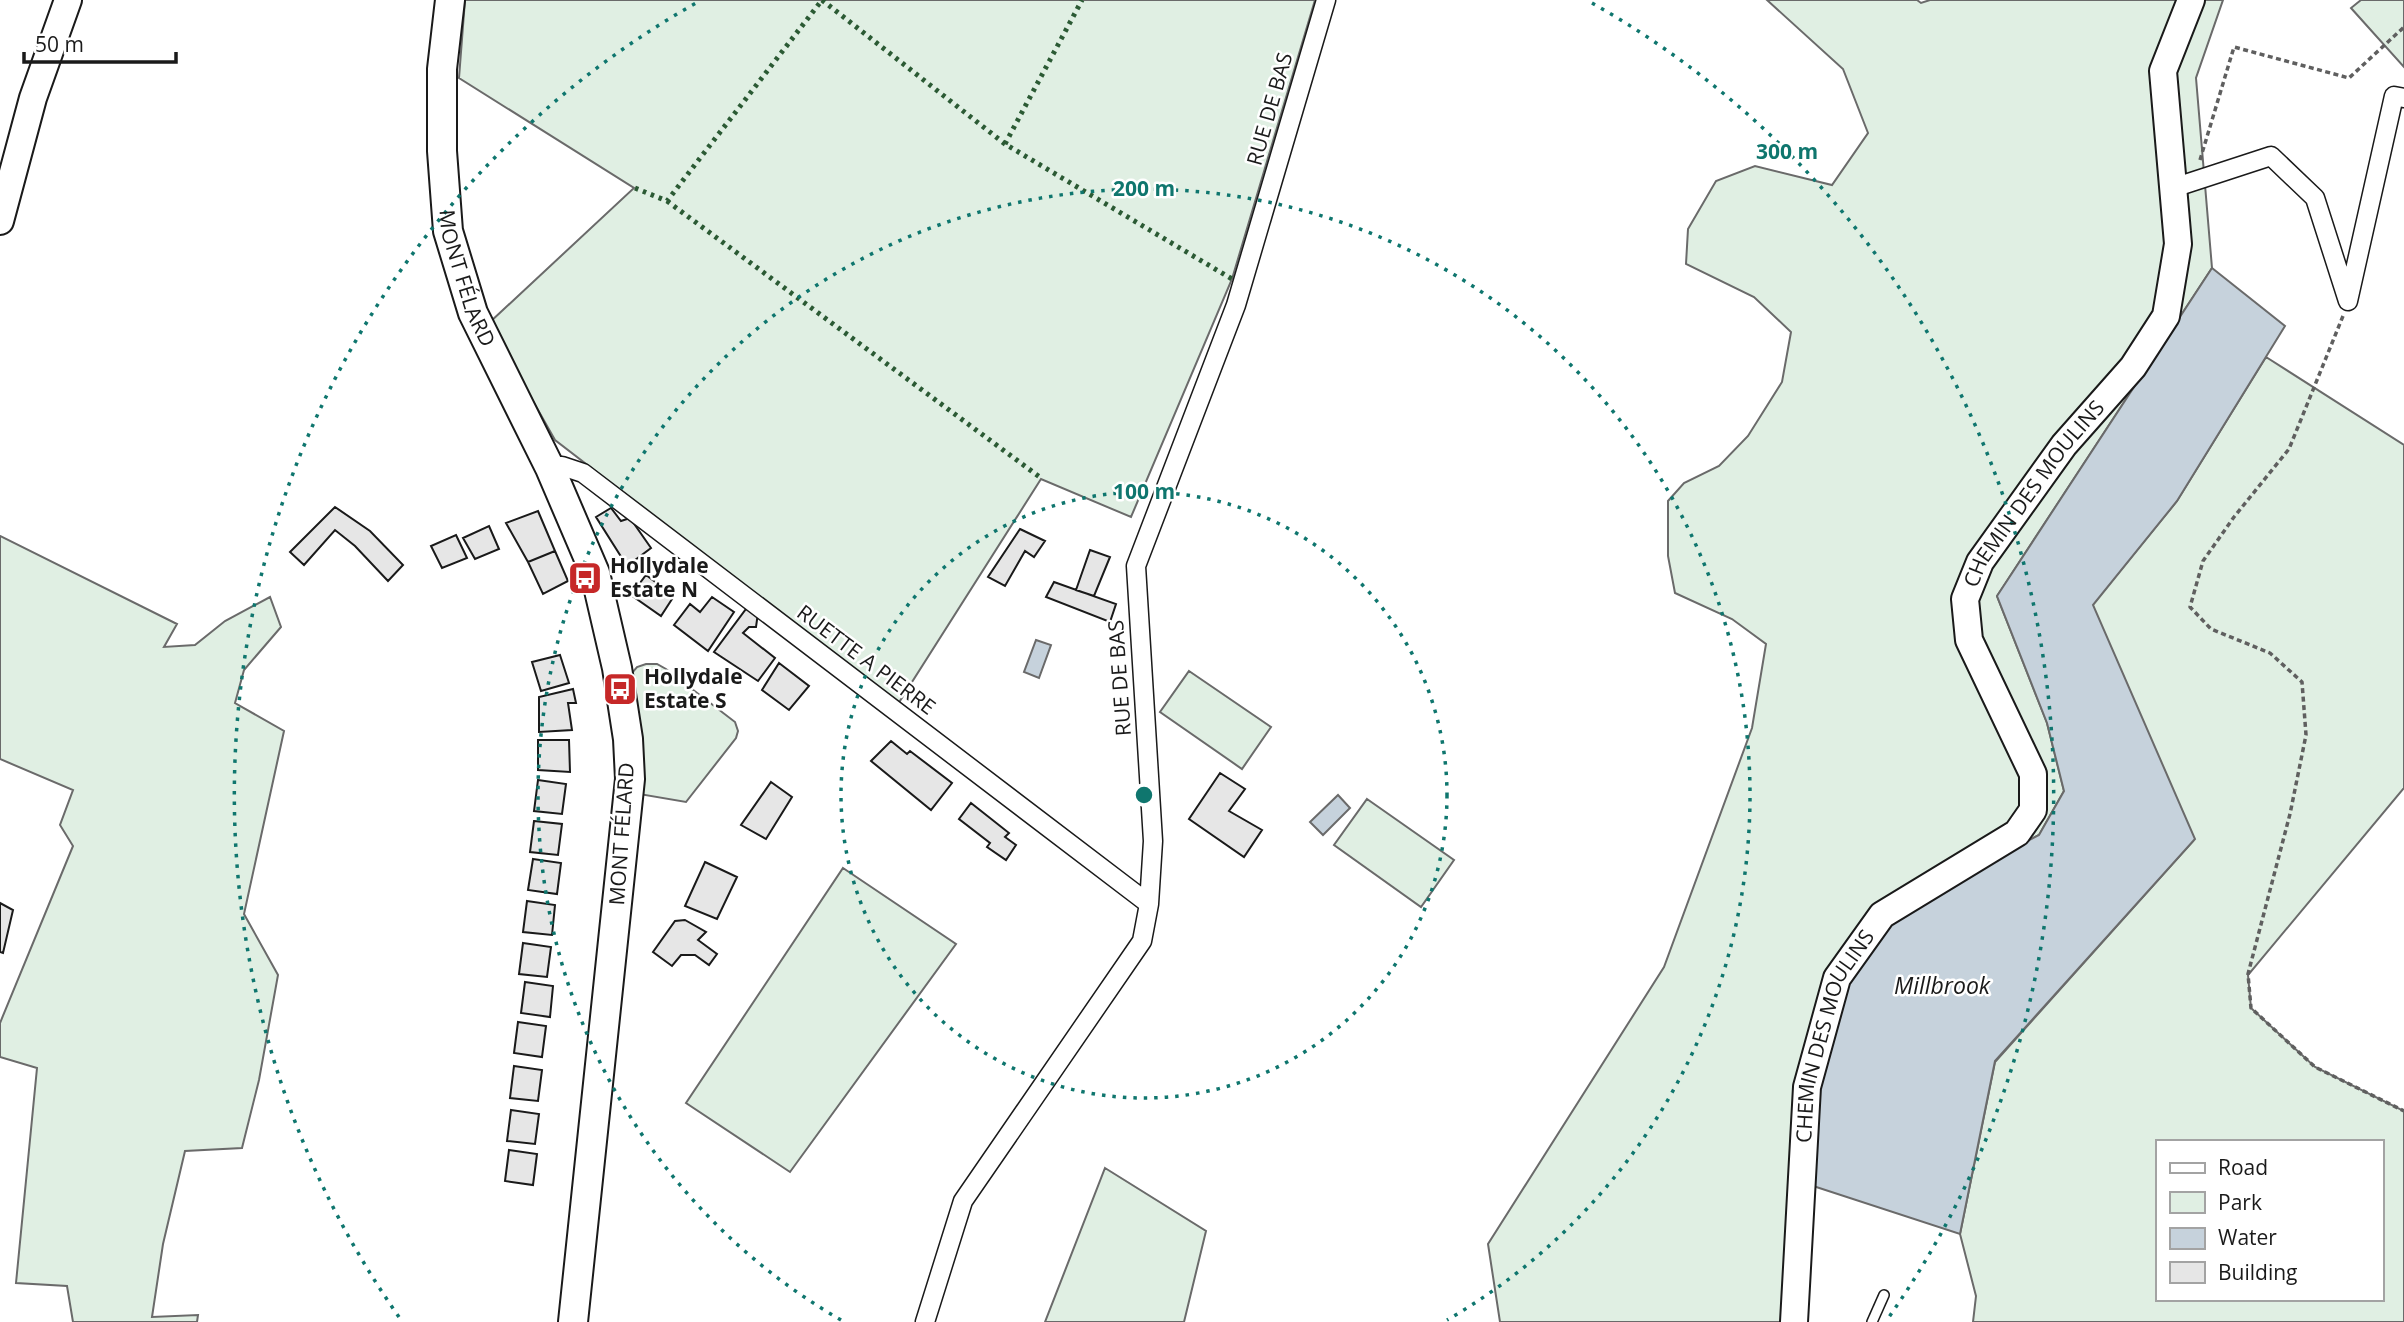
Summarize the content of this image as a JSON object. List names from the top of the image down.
{
  "streets": {
    "main road": ["MONT FÉLARD"],
    "street": ["RUE DE BAS", "CHEMIN DES MOULINS", "RUETTE A PIERRE"]
  },
  "crossings": [
    ["RUE DE BAS", "RUETTE A PIERRE"],
    ["MONT FÉLARD", "RUETTE A PIERRE"]
  ],
  "water": ["Millbrook"],
  "places": {
    "bus stop": ["Hollydale Estate N", "Hollydale Estate S"]
  },
  "legend": [
    "Road",
    "Park",
    "Water",
    "Building"
  ],
  "scale_bar": "50 m",
  "rings": ["300 m", "200 m", "100 m"]
}
